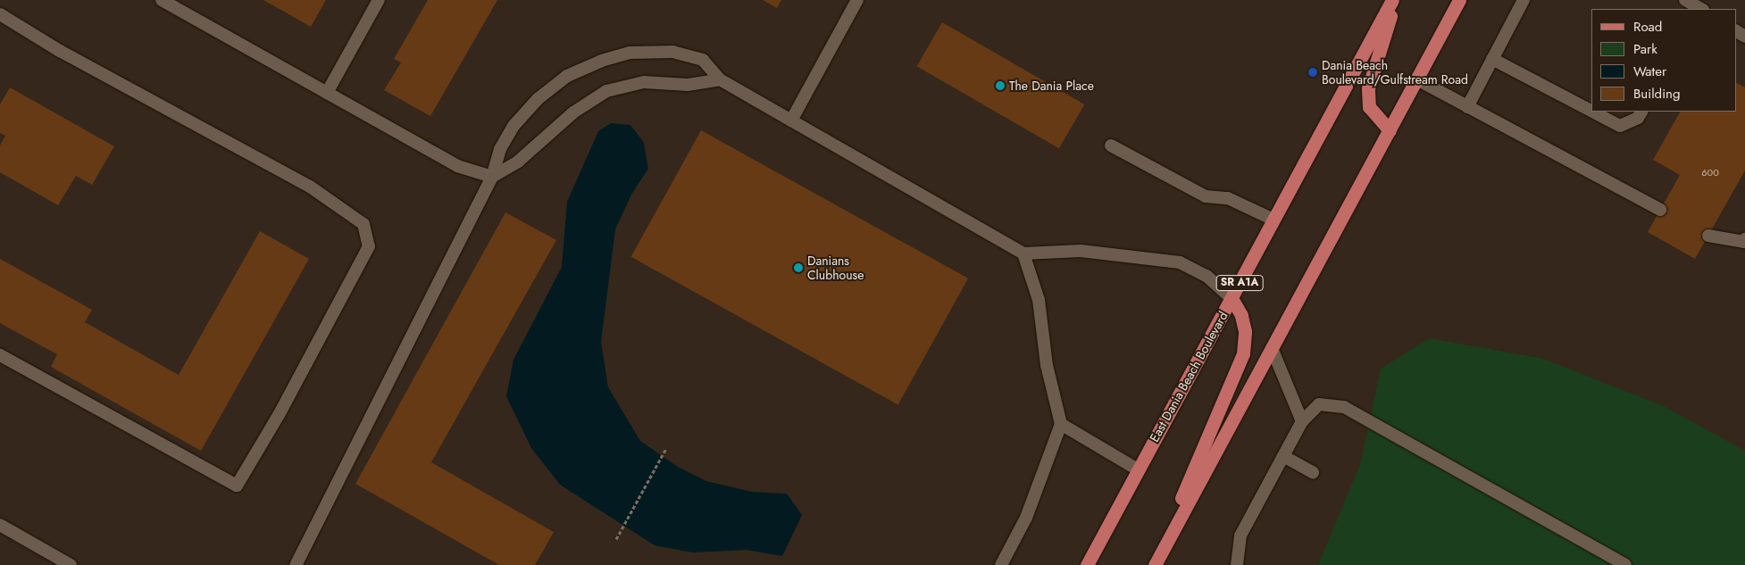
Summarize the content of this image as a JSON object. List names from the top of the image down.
{
  "streets": {
    "main road": ["SR A1A", "East Dania Beach Boulevard"]
  },
  "places": ["Dania Beach Boulevard/Gulfstream Road", "The Dania Place", "Danians Clubhouse"],
  "house_numbers": ["600"],
  "legend": [
    "Road",
    "Park",
    "Water",
    "Building"
  ]
}
